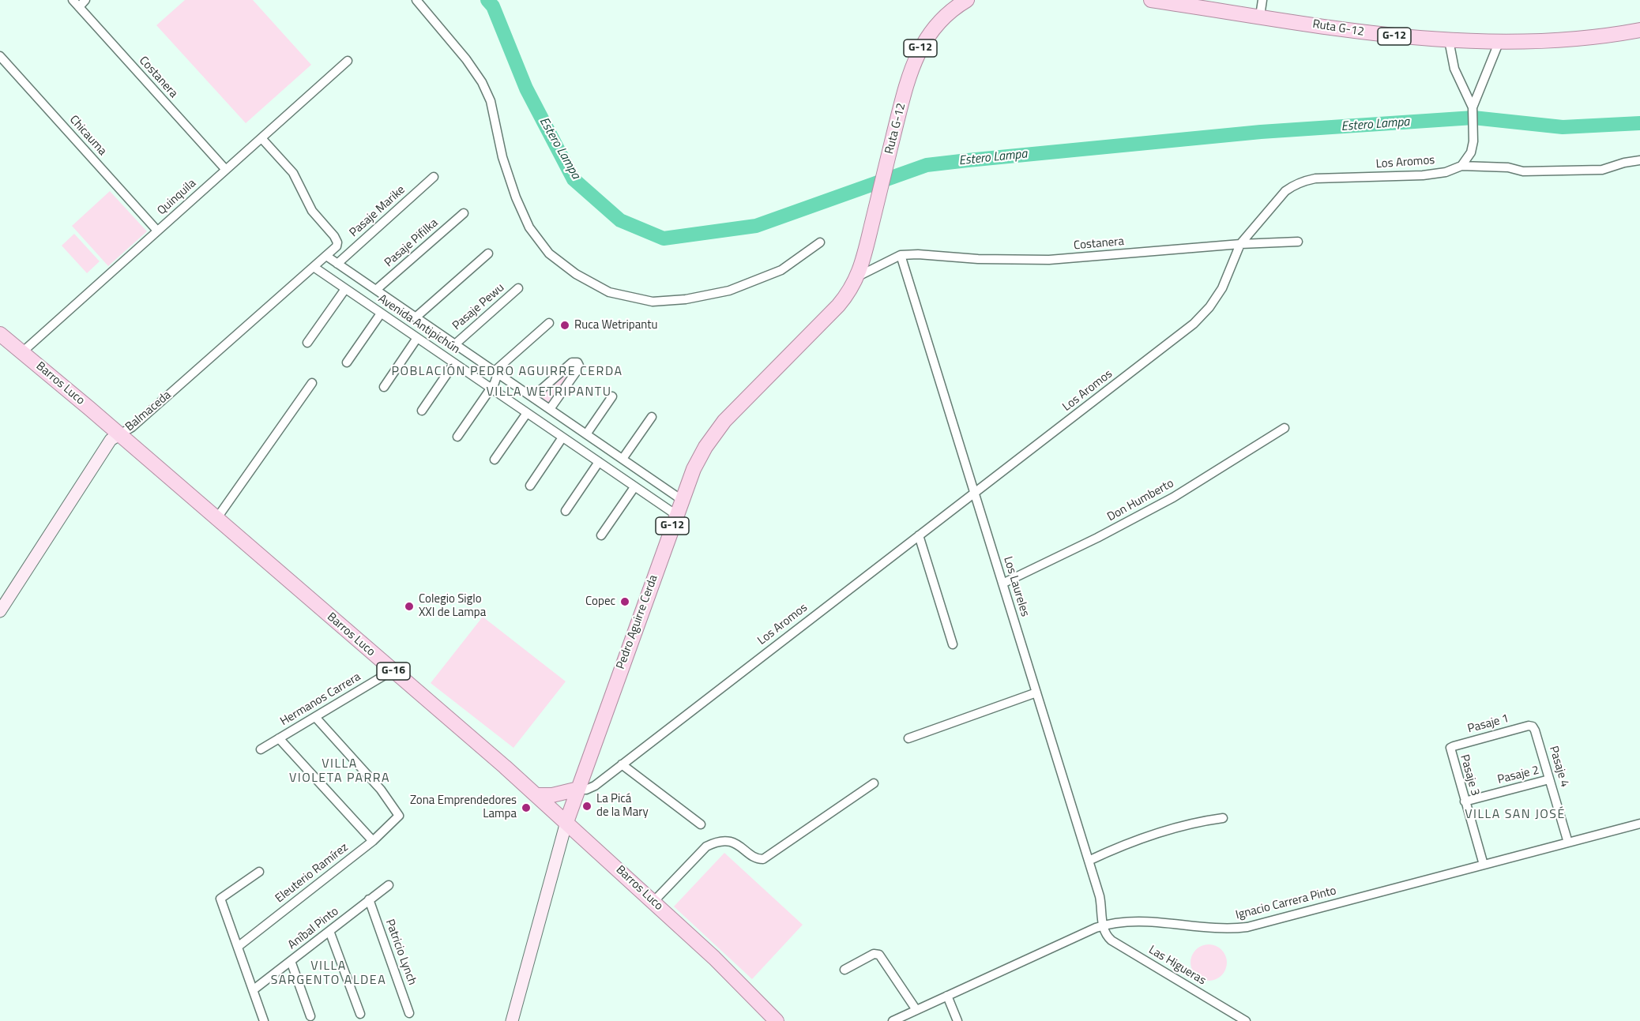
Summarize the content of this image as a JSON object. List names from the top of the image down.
{
  "streets": {
    "main road": [
      "Ruta G-12",
      "G-12",
      "Barros Luco",
      "Pedro Aguirre Cerda",
      "G-16"
    ],
    "street": [
      "Costanera",
      "Chicauma",
      "Los Aromos",
      "Quinquila",
      "Pasaje Marike",
      "Pasaje Pifilka",
      "Pasaje Pewu",
      "Avenida Antipichún",
      "Balmaceda",
      "Don Humberto",
      "Los Laureles",
      "Hermanos Carrera",
      "Pasaje 1",
      "Pasaje 4",
      "Pasaje 3",
      "Pasaje 2",
      "Eleuterio Ramírez",
      "Ignacio Carrera Pinto",
      "Aníbal Pinto",
      "Patricio Lynch",
      "Las Higueras"
    ]
  },
  "crossings": [
    ["Ruta G-12", "Pedro Aguirre Cerda"],
    ["Costanera", "Los Aromos"],
    ["Costanera", "Quinquila"],
    ["Costanera", "Los Laureles"],
    ["Chicauma", "Quinquila"],
    ["Los Aromos", "Los Laureles"],
    ["Los Aromos", "Pedro Aguirre Cerda"],
    ["Quinquila", "Barros Luco"],
    ["Quinquila", "Balmaceda"],
    ["Pasaje Marike", "Avenida Antipichún"],
    ["Pasaje Pifilka", "Avenida Antipichún"],
    ["Pasaje Pewu", "Avenida Antipichún"],
    ["Avenida Antipichún", "Balmaceda"],
    ["Avenida Antipichún", "Pedro Aguirre Cerda"],
    ["Barros Luco", "Balmaceda"],
    ["Barros Luco", "Pedro Aguirre Cerda"],
    ["Barros Luco", "Hermanos Carrera"],
    ["Don Humberto", "Los Laureles"],
    ["Los Laureles", "Ignacio Carrera Pinto"],
    ["Los Laureles", "Las Higueras"],
    ["Hermanos Carrera", "Eleuterio Ramírez"],
    ["Pasaje 1", "Pasaje 4"],
    ["Pasaje 1", "Pasaje 3"],
    ["Pasaje 4", "Pasaje 2"],
    ["Pasaje 4", "Ignacio Carrera Pinto"],
    ["Pasaje 3", "Pasaje 2"],
    ["Pasaje 3", "Ignacio Carrera Pinto"],
    ["Ignacio Carrera Pinto", "Las Higueras"],
    ["Aníbal Pinto", "Patricio Lynch"]
  ],
  "districts": [
    "POBLACIÓN PEDRO AGUIRRE CERDA",
    "VILLA WETRIPANTU",
    "VILLA VIOLETA PARRA",
    "VILLA SAN JOSÉ",
    "VILLA SARGENTO ALDEA"
  ],
  "water": ["Estero Lampa"],
  "places": [
    "Ruca Wetripantu",
    "Copec",
    "Colegio Siglo XXI de Lampa",
    "La Picá de la Mary",
    "Zona Emprendedores Lampa"
  ]
}
